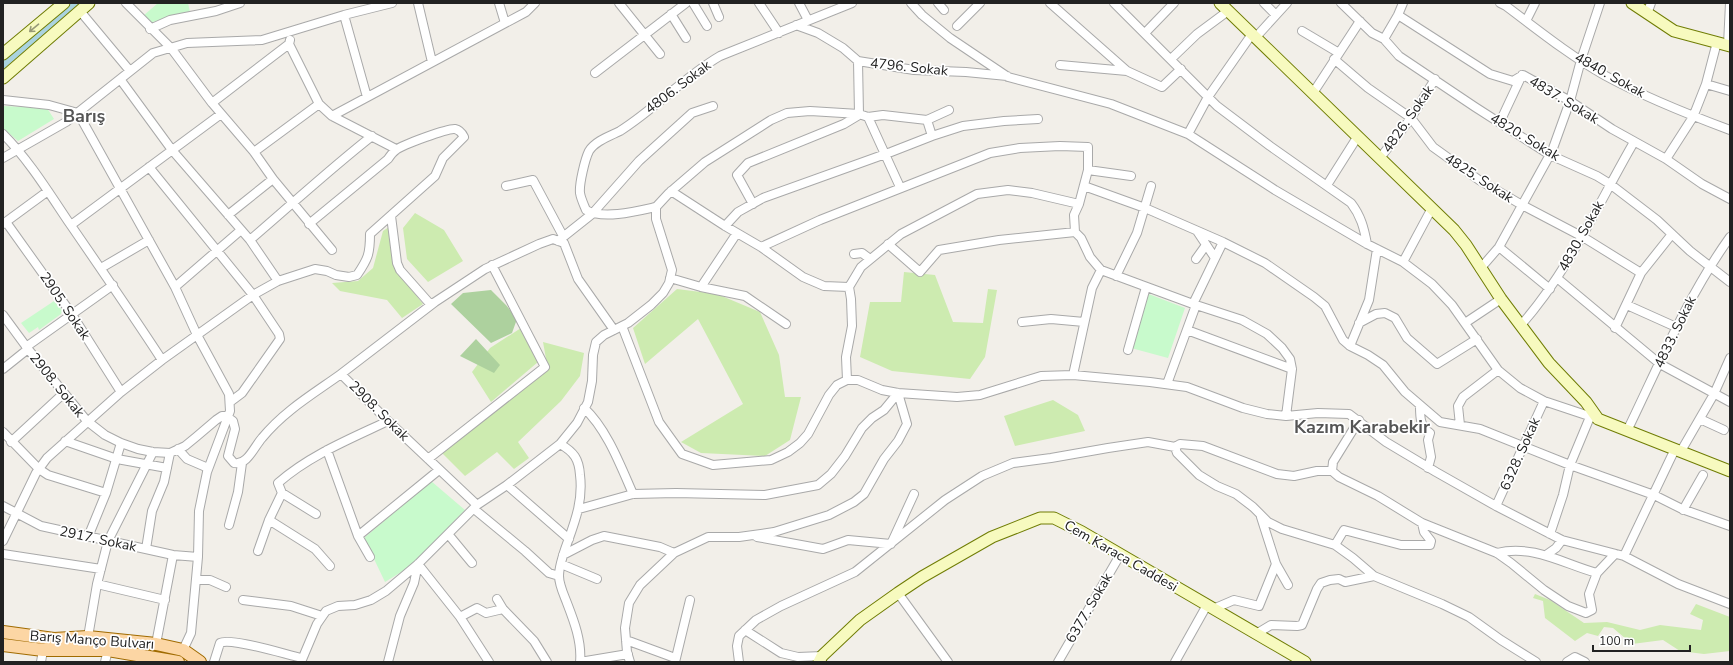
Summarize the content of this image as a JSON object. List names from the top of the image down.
{
  "streets": {
    "main road": ["Barış Manço Bulvarı"],
    "street": [
      "4796. Sokak",
      "4840. Sokak",
      "4806. Sokak",
      "4837. Sokak",
      "4826. Sokak",
      "4820. Sokak",
      "4825. Sokak",
      "4830. Sokak",
      "2905. Sokak",
      "4833. Sokak",
      "2908. Sokak",
      "6328. Sokak",
      "2917. Sokak",
      "Cem Karaca Caddesi",
      "6377. Sokak"
    ]
  },
  "crossings": [
    ["4796. Sokak", "4806. Sokak"],
    ["4837. Sokak", "4830. Sokak"],
    ["4826. Sokak", "4820. Sokak"],
    ["4826. Sokak", "4825. Sokak"],
    ["4820. Sokak", "4830. Sokak"],
    ["4820. Sokak", "4833. Sokak"],
    ["4825. Sokak", "4830. Sokak"],
    ["Cem Karaca Caddesi", "6377. Sokak"]
  ],
  "districts": ["Barış", "Kazım Karabekir"],
  "scale_bar": "100 m"
}
